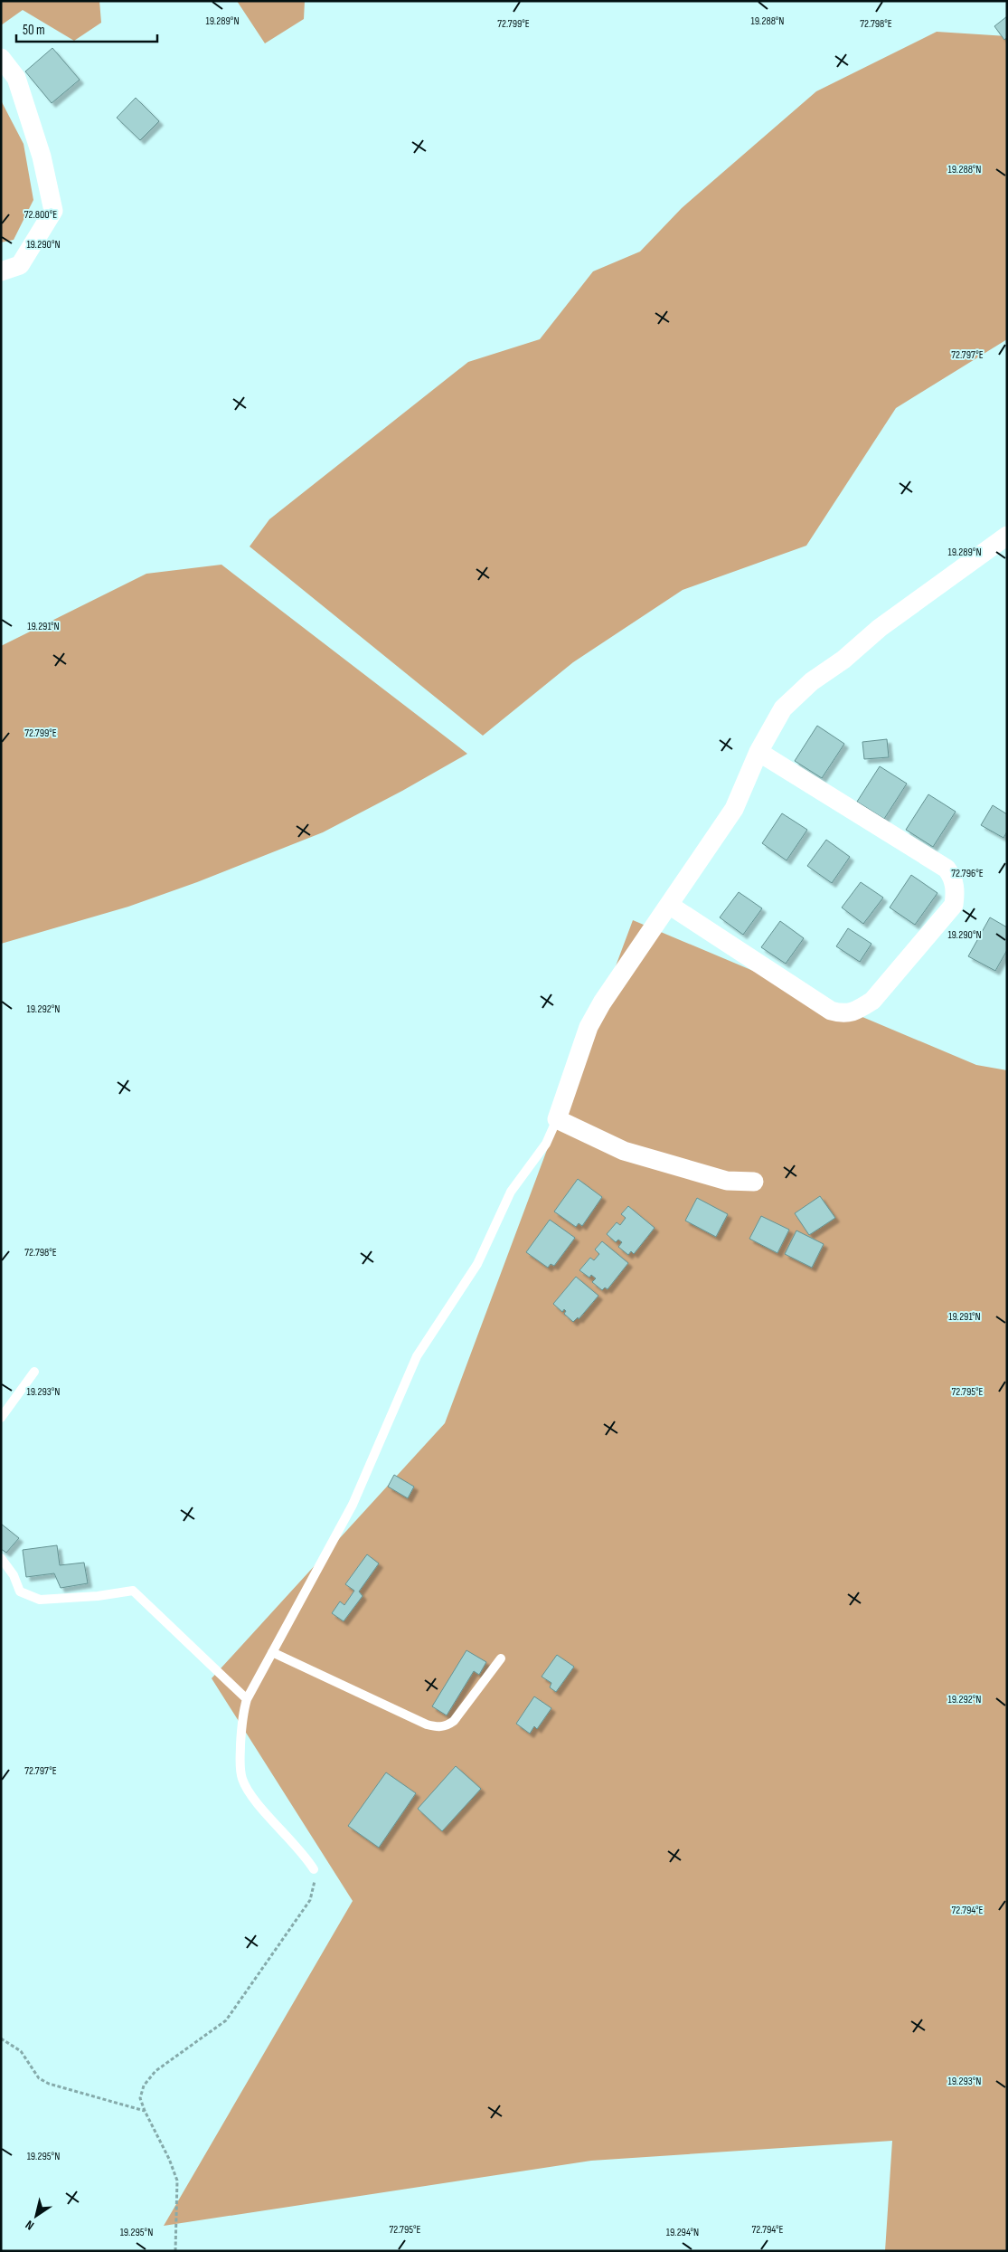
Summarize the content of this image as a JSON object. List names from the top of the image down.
{
  "scale_bar": "50 m",
  "north": "bottom left",
  "coordinates": [
    "19.289°N",
    "19.288°N",
    "72.799°E",
    "72.798°E",
    "72.800°E",
    "19.290°N",
    "72.797°E",
    "19.291°N",
    "72.796°E",
    "19.292°N",
    "19.293°N",
    "72.795°E",
    "72.794°E",
    "19.295°N",
    "19.294°N"
  ]
}
